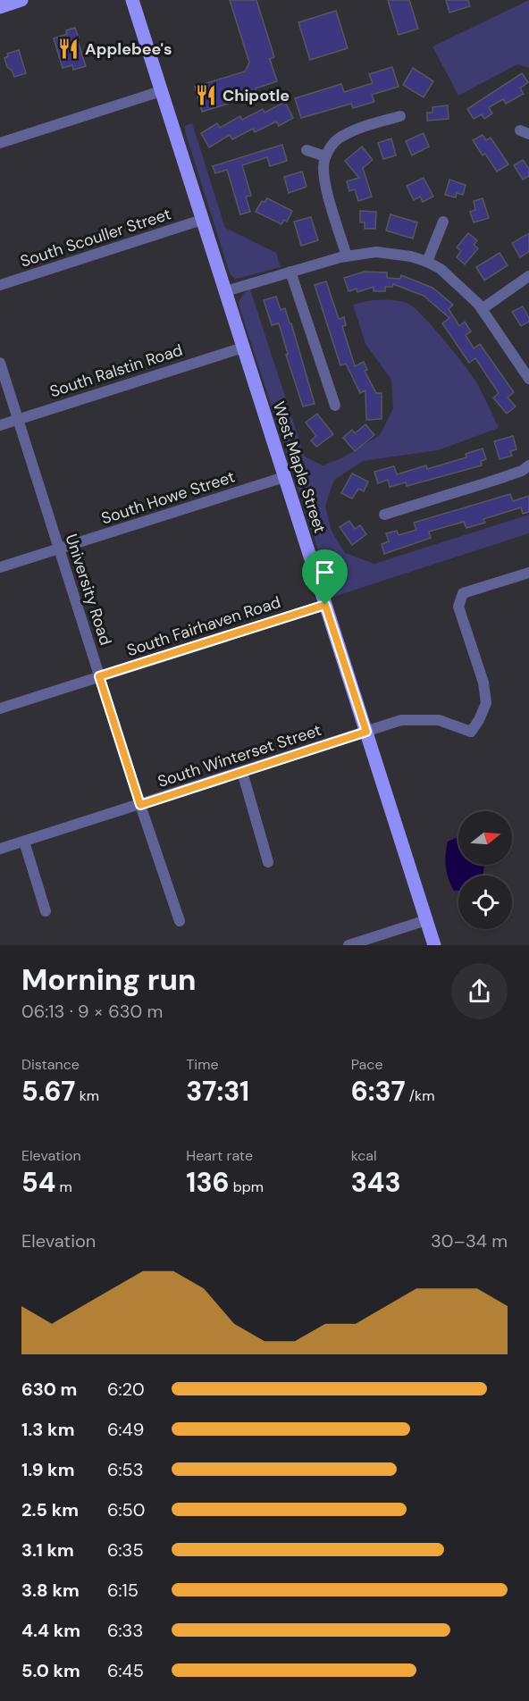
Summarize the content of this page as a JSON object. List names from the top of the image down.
{
  "streets": {
    "main road": ["West Maple Street"],
    "street": [
      "South Scouller Street",
      "South Ralstin Road",
      "South Howe Street",
      "University Road",
      "South Fairhaven Road",
      "South Winterset Street"
    ]
  },
  "crossings": [
    ["South Scouller Street", "West Maple Street"],
    ["South Ralstin Road", "West Maple Street"],
    ["South Ralstin Road", "University Road"],
    ["West Maple Street", "South Howe Street"],
    ["West Maple Street", "South Fairhaven Road"],
    ["West Maple Street", "South Winterset Street"],
    ["South Howe Street", "University Road"],
    ["University Road", "South Fairhaven Road"],
    ["University Road", "South Winterset Street"]
  ],
  "places": {
    "restaurant": ["Applebee's", "Chipotle"]
  },
  "north": "right",
  "page": {
    "heading": ["Morning run", "06:13 · 9 × 630 m"],
    "stats": [
      ["Distance", "5.67 km"],
      ["Time", "37:31"],
      ["Pace", "6:37 /km"],
      ["Elevation", "54 m"],
      ["Heart rate", "136 bpm"],
      ["kcal", "343"]
    ],
    "chart": ["Elevation", "30–34 m"],
    "list": [
      {
        "name": "630 m",
        "note": "6:20"
      },
      {
        "name": "1.3 km",
        "note": "6:49"
      },
      {
        "name": "1.9 km",
        "note": "6:53"
      },
      {
        "name": "2.5 km",
        "note": "6:50"
      },
      {
        "name": "3.1 km",
        "note": "6:35"
      },
      {
        "name": "3.8 km",
        "note": "6:15"
      },
      {
        "name": "4.4 km",
        "note": "6:33"
      },
      {
        "name": "5.0 km",
        "note": "6:45"
      }
    ]
  }
}
